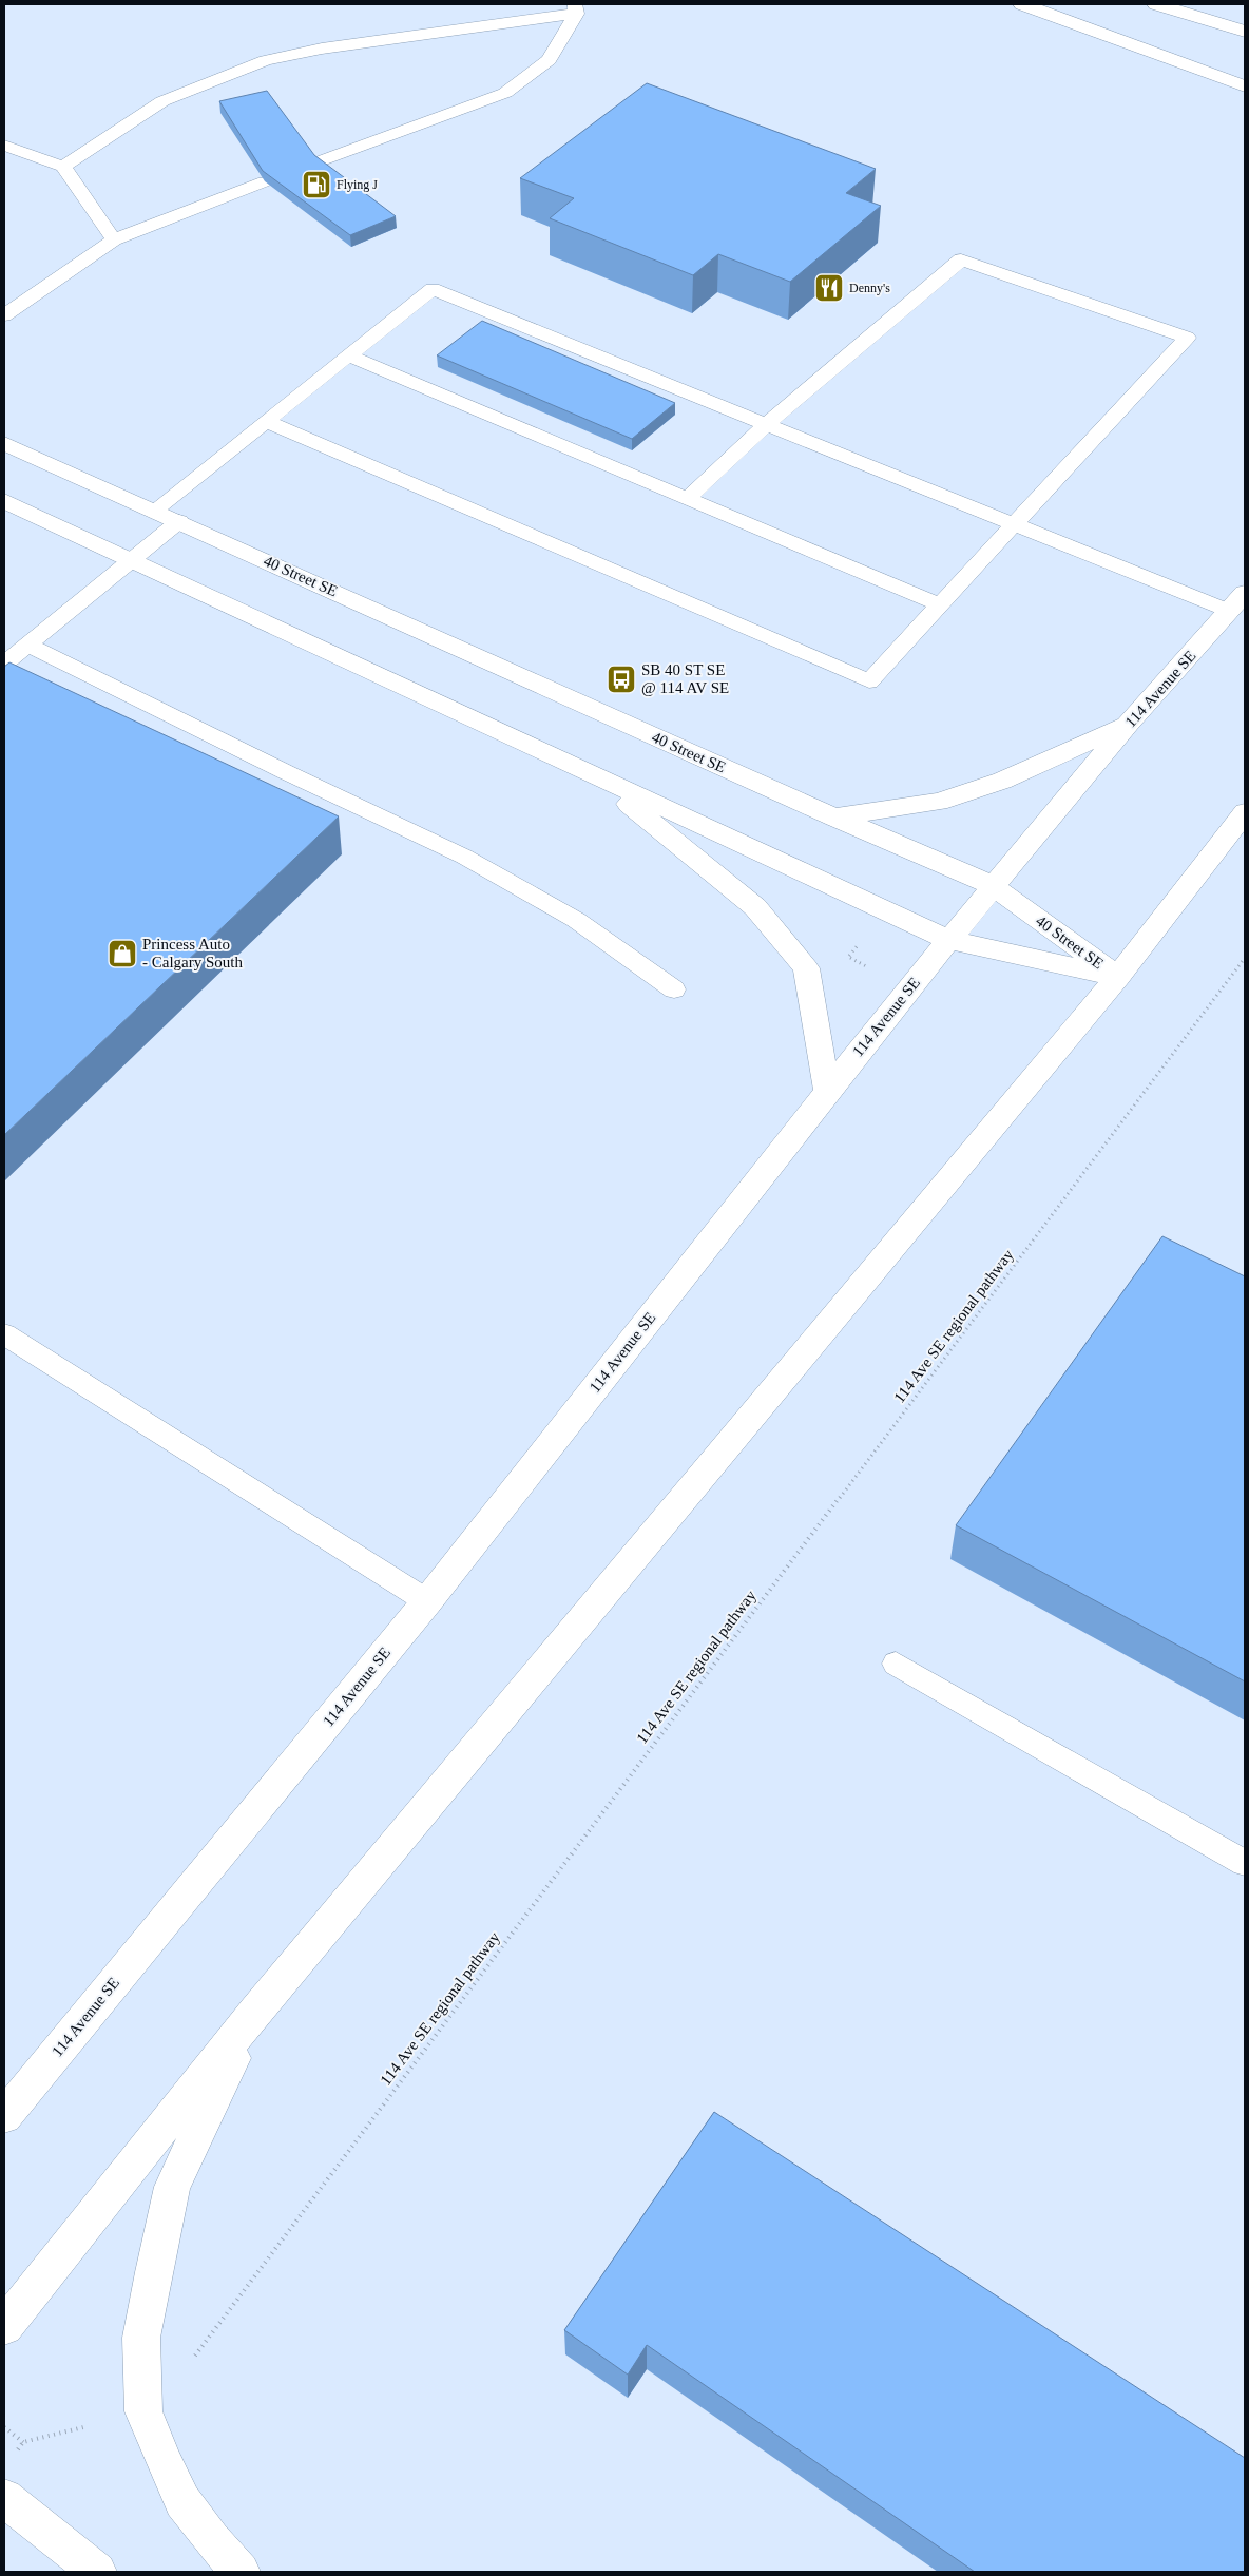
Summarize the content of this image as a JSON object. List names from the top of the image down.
{
  "streets": {
    "main road": ["40 Street SE", "114 Avenue SE"],
    "path": ["114 Ave SE regional pathway"]
  },
  "crossings": [
    ["40 Street SE", "114 Avenue SE"]
  ],
  "places": {
    "fuel station": ["Flying J"],
    "restaurant": ["Denny's"],
    "bus stop": ["SB 40 ST SE @ 114 AV SE"],
    "shop": ["Princess Auto - Calgary South"]
  }
}
